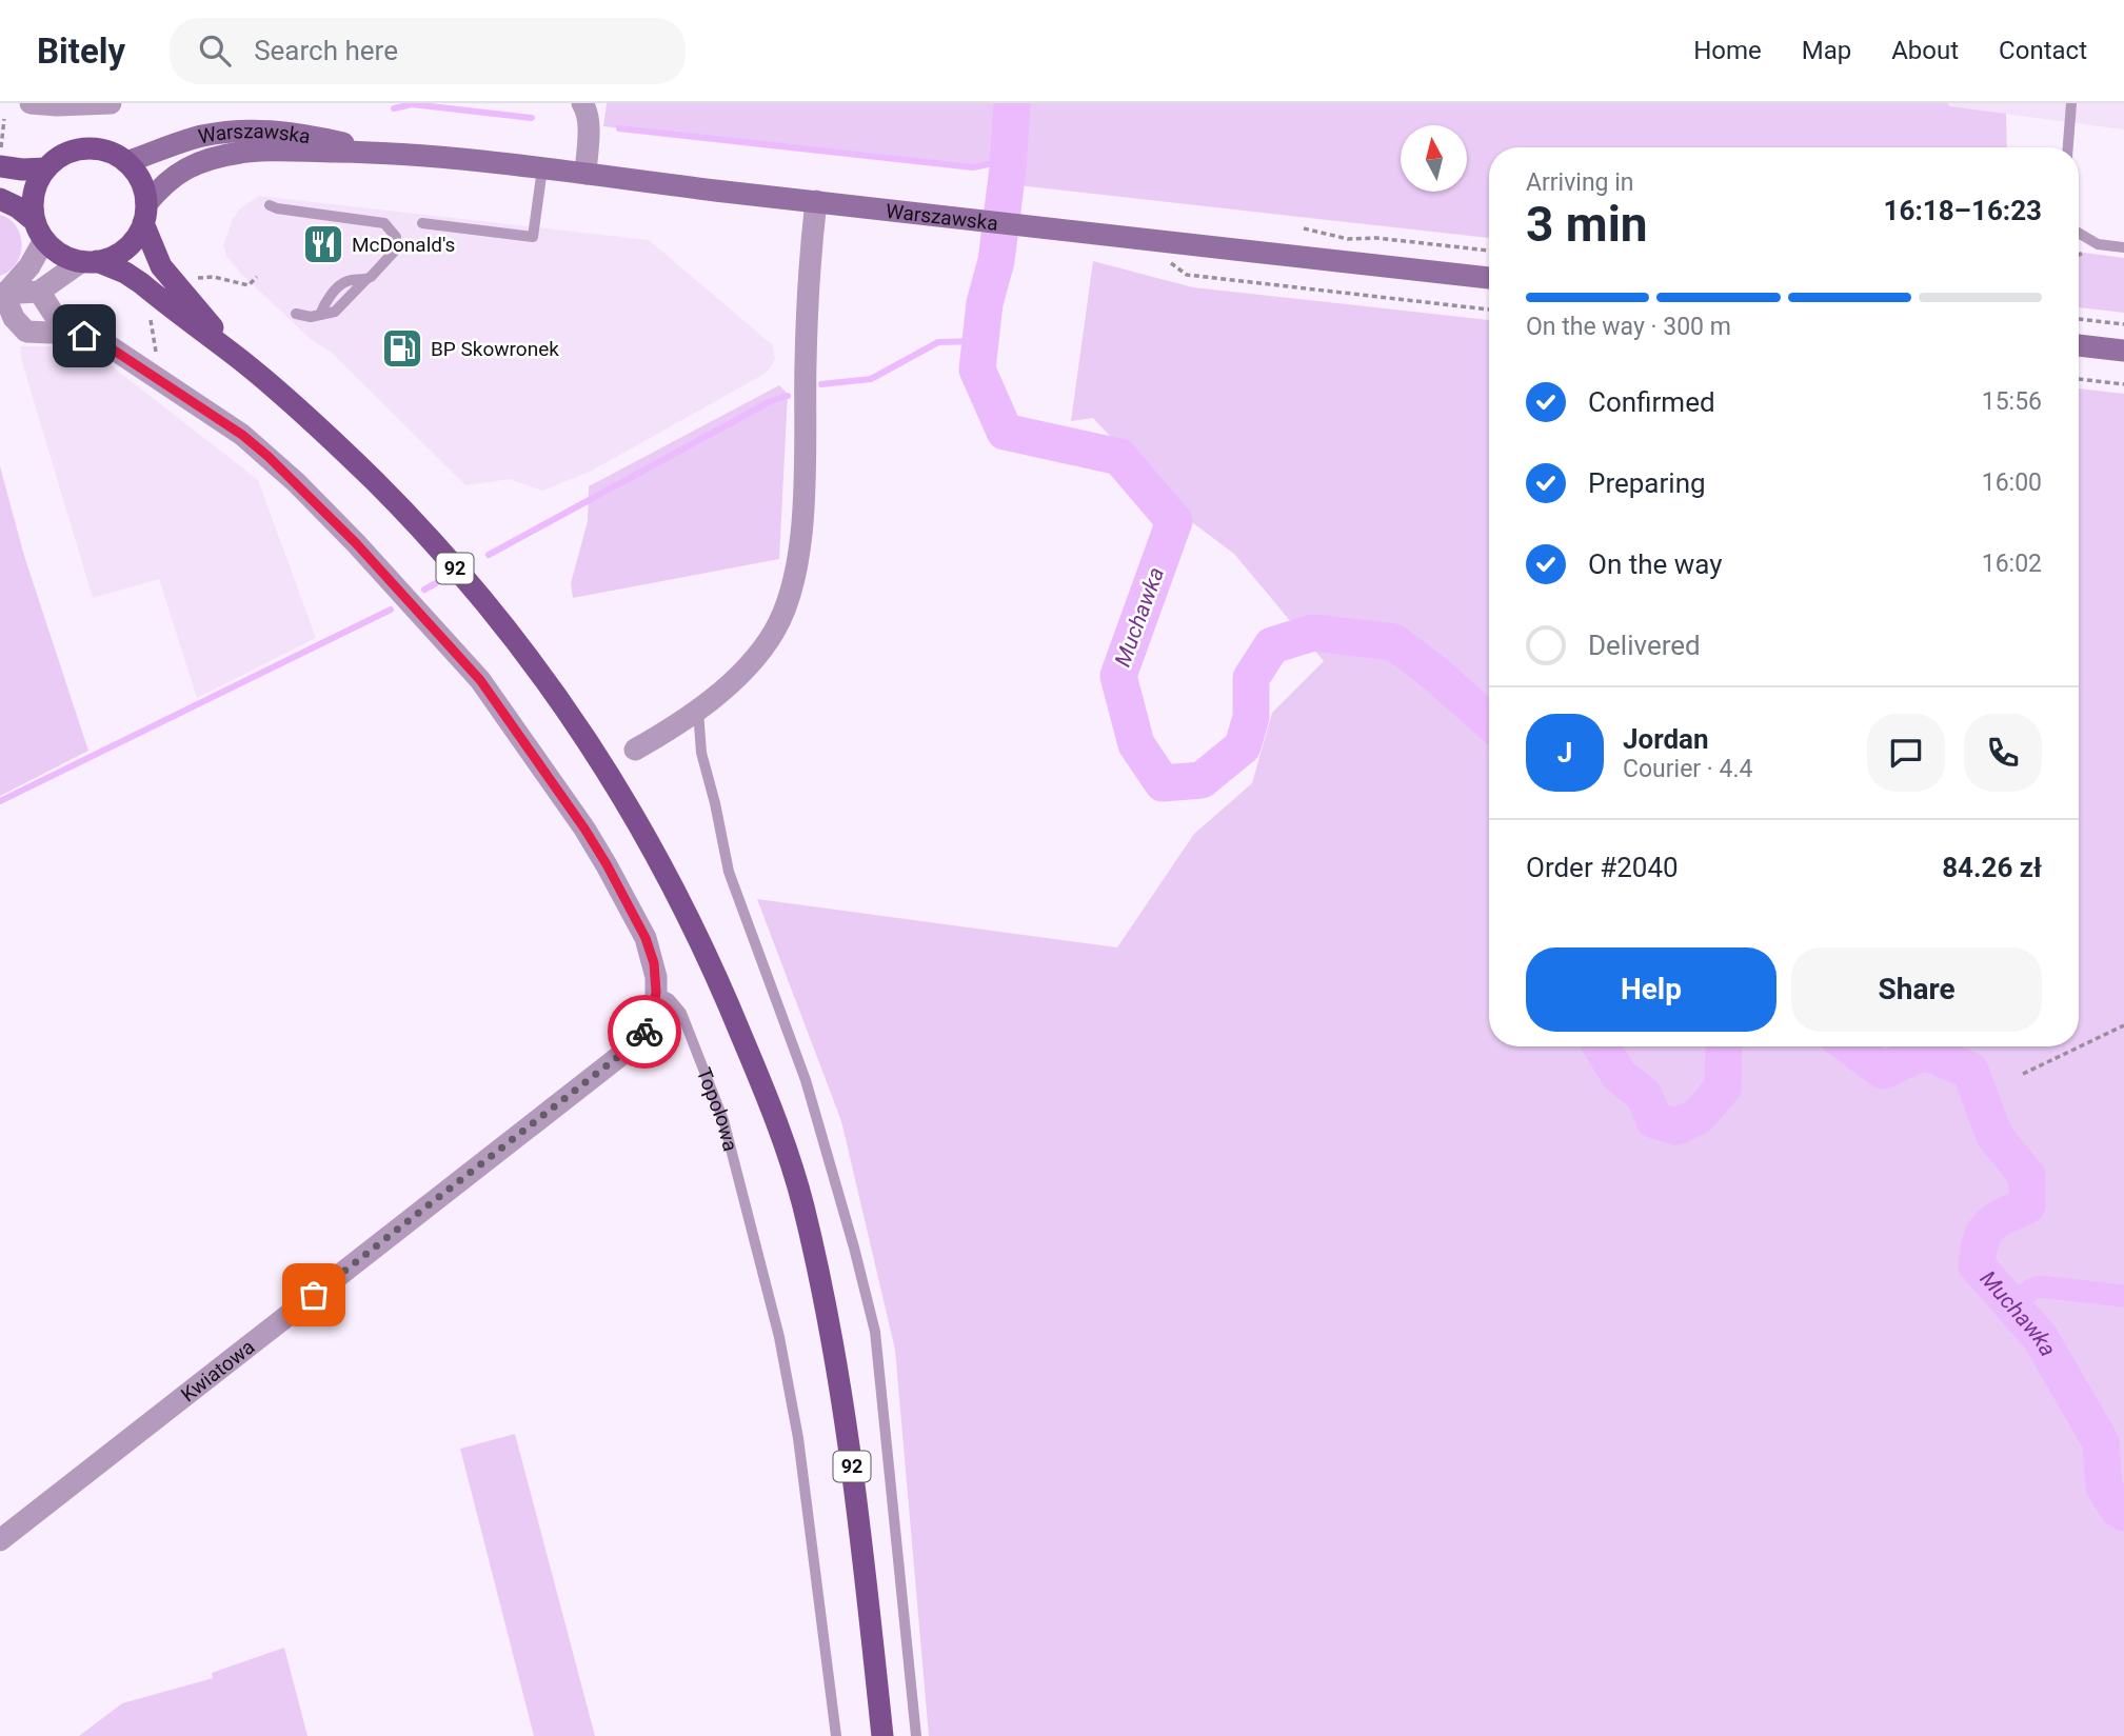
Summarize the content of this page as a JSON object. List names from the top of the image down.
{
  "streets": {
    "main road": ["Warszawska", "92"],
    "street": ["Kwiatowa"],
    "lane": ["Topolowa"]
  },
  "crossings": [
    ["Warszawska", "92"],
    ["Topolowa", "Kwiatowa"]
  ],
  "water": ["Muchawka"],
  "places": {
    "restaurant": ["McDonald's"],
    "fuel station": ["BP Skowronek"]
  },
  "north": "top",
  "page": {
    "header": "Bitely",
    "search": "Search here",
    "nav": [
      "Home",
      "Map",
      "About",
      "Contact"
    ],
    "heading": ["3 min", "Arriving in", "16:18–16:23"],
    "panel": [
      "Jordan",
      "Courier · 4.4",
      "Order #2040",
      "84.26 zł"
    ],
    "bar": "On the way · 300 m",
    "list": [
      ["Confirmed", "15:56"],
      ["Preparing", "16:00"],
      ["On the way", "16:02"],
      "Delivered"
    ],
    "round": "J",
    "buttons": ["Help", "Share"]
  }
}
